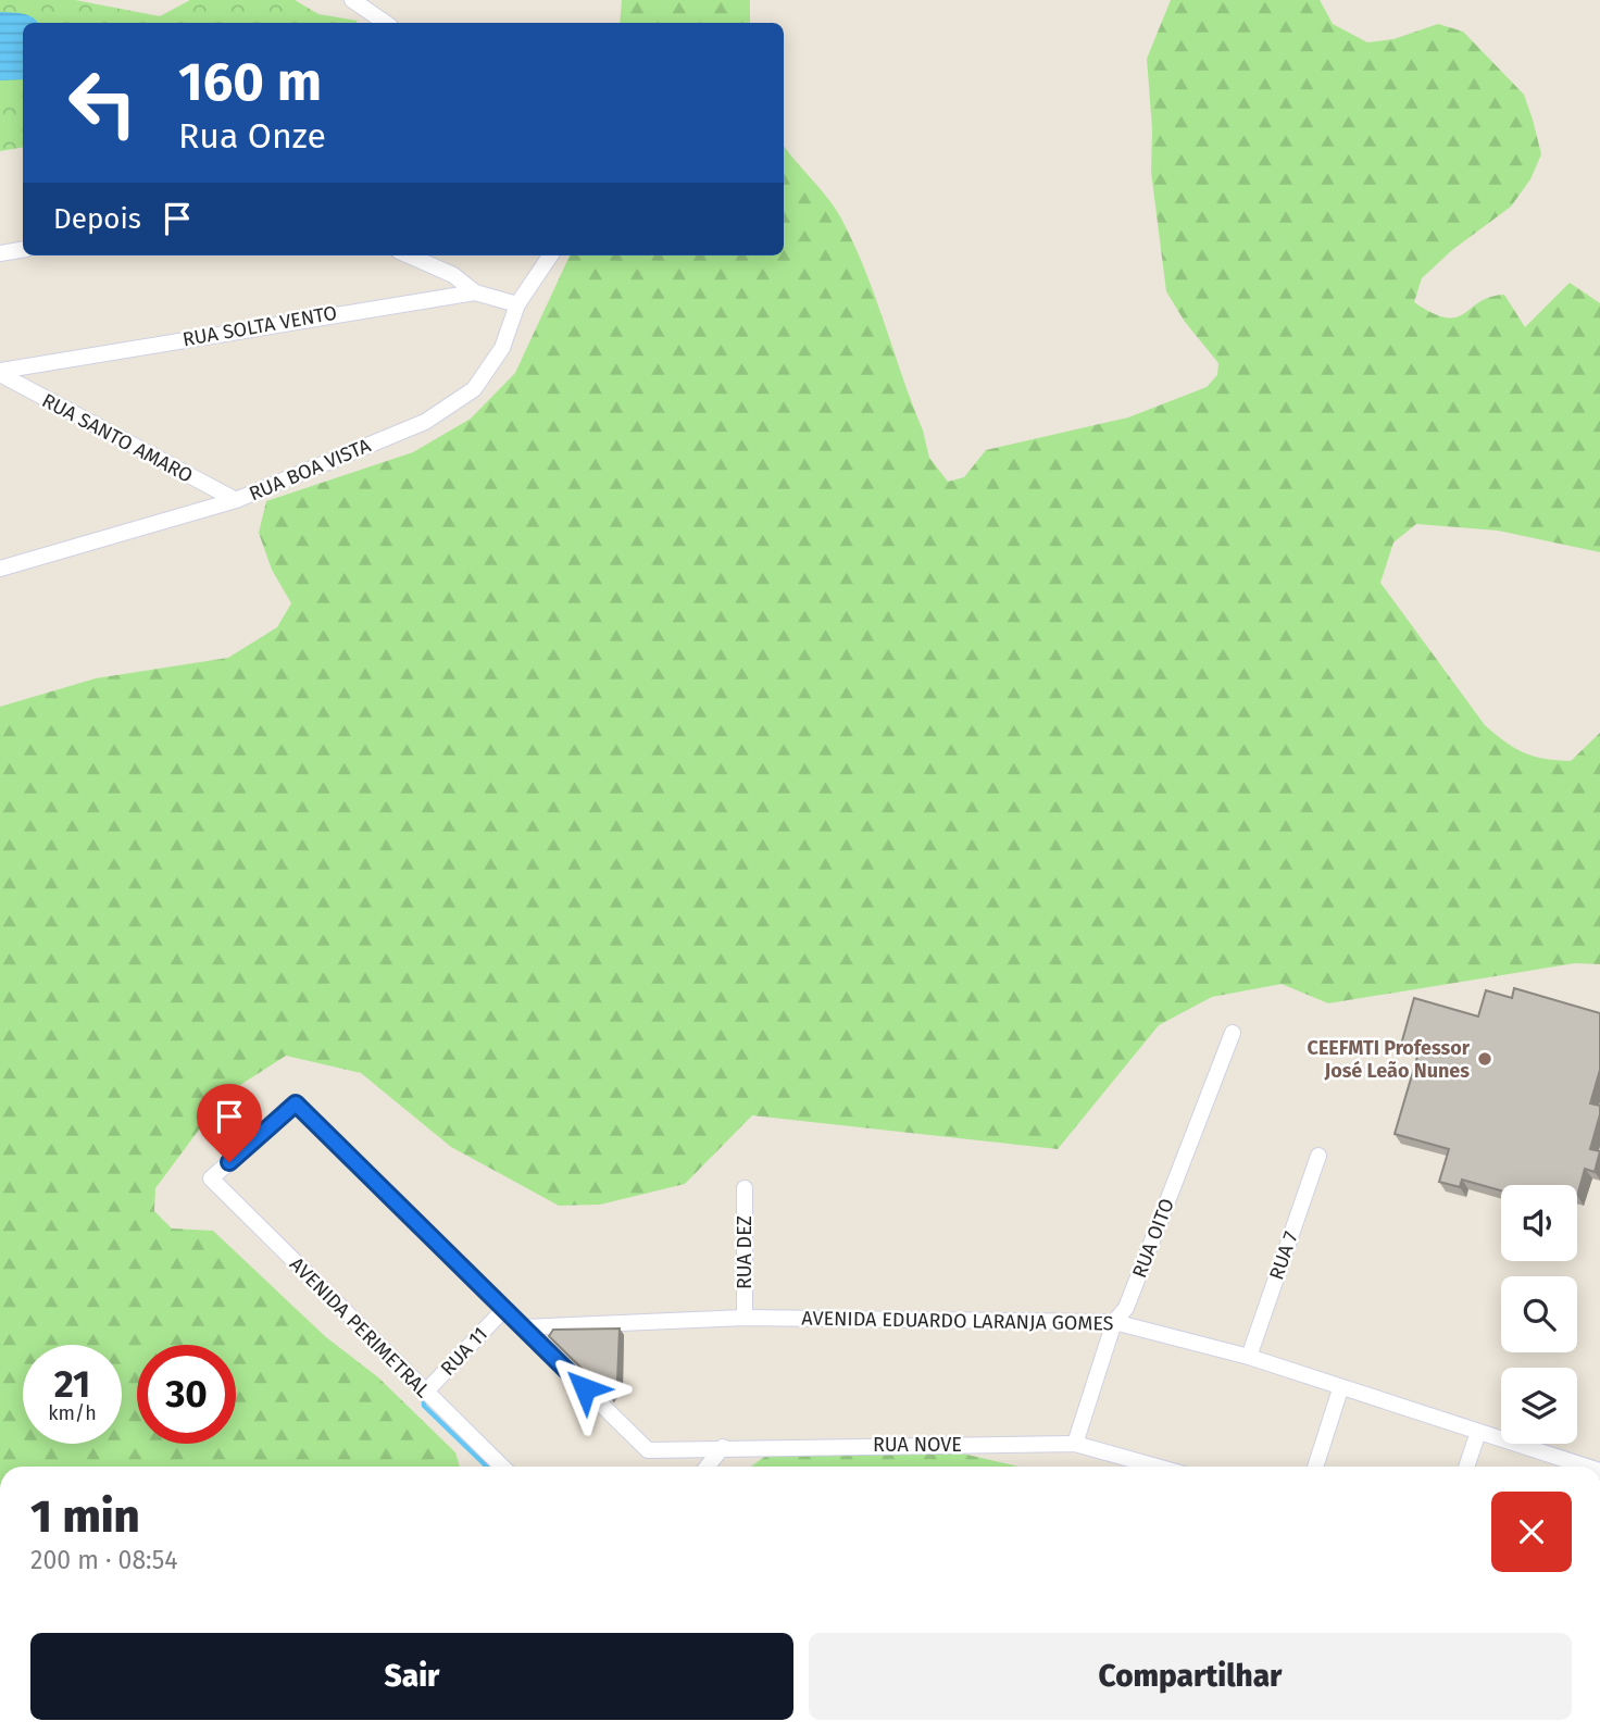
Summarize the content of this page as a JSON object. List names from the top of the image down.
{
  "streets": {
    "street": [
      "RUA SOLTA VENTO",
      "RUA SANTO AMARO",
      "RUA BOA VISTA",
      "RUA OITO",
      "RUA DEZ",
      "RUA 7",
      "AVENIDA EDUARDO LARANJA GOMES",
      "AVENIDA PERIMETRAL",
      "RUA 11",
      "RUA NOVE"
    ]
  },
  "crossings": [
    ["RUA SOLTA VENTO", "RUA SANTO AMARO"],
    ["RUA SOLTA VENTO", "RUA BOA VISTA"],
    ["RUA SANTO AMARO", "RUA BOA VISTA"],
    ["RUA OITO", "AVENIDA EDUARDO LARANJA GOMES"],
    ["RUA OITO", "RUA NOVE"],
    ["RUA DEZ", "AVENIDA EDUARDO LARANJA GOMES"],
    ["RUA 7", "AVENIDA EDUARDO LARANJA GOMES"],
    ["AVENIDA EDUARDO LARANJA GOMES", "RUA NOVE"],
    ["AVENIDA PERIMETRAL", "RUA 11"]
  ],
  "places": ["CEEFMTI Professor José Leão Nunes"],
  "page": {
    "turn": ["160 m", "Rua Onze"],
    "then": "Depois",
    "speed": "21 km/h",
    "limit": "30",
    "heading": ["1 min", "200 m · 08:54"],
    "buttons": ["Sair", "Compartilhar"]
  }
}
